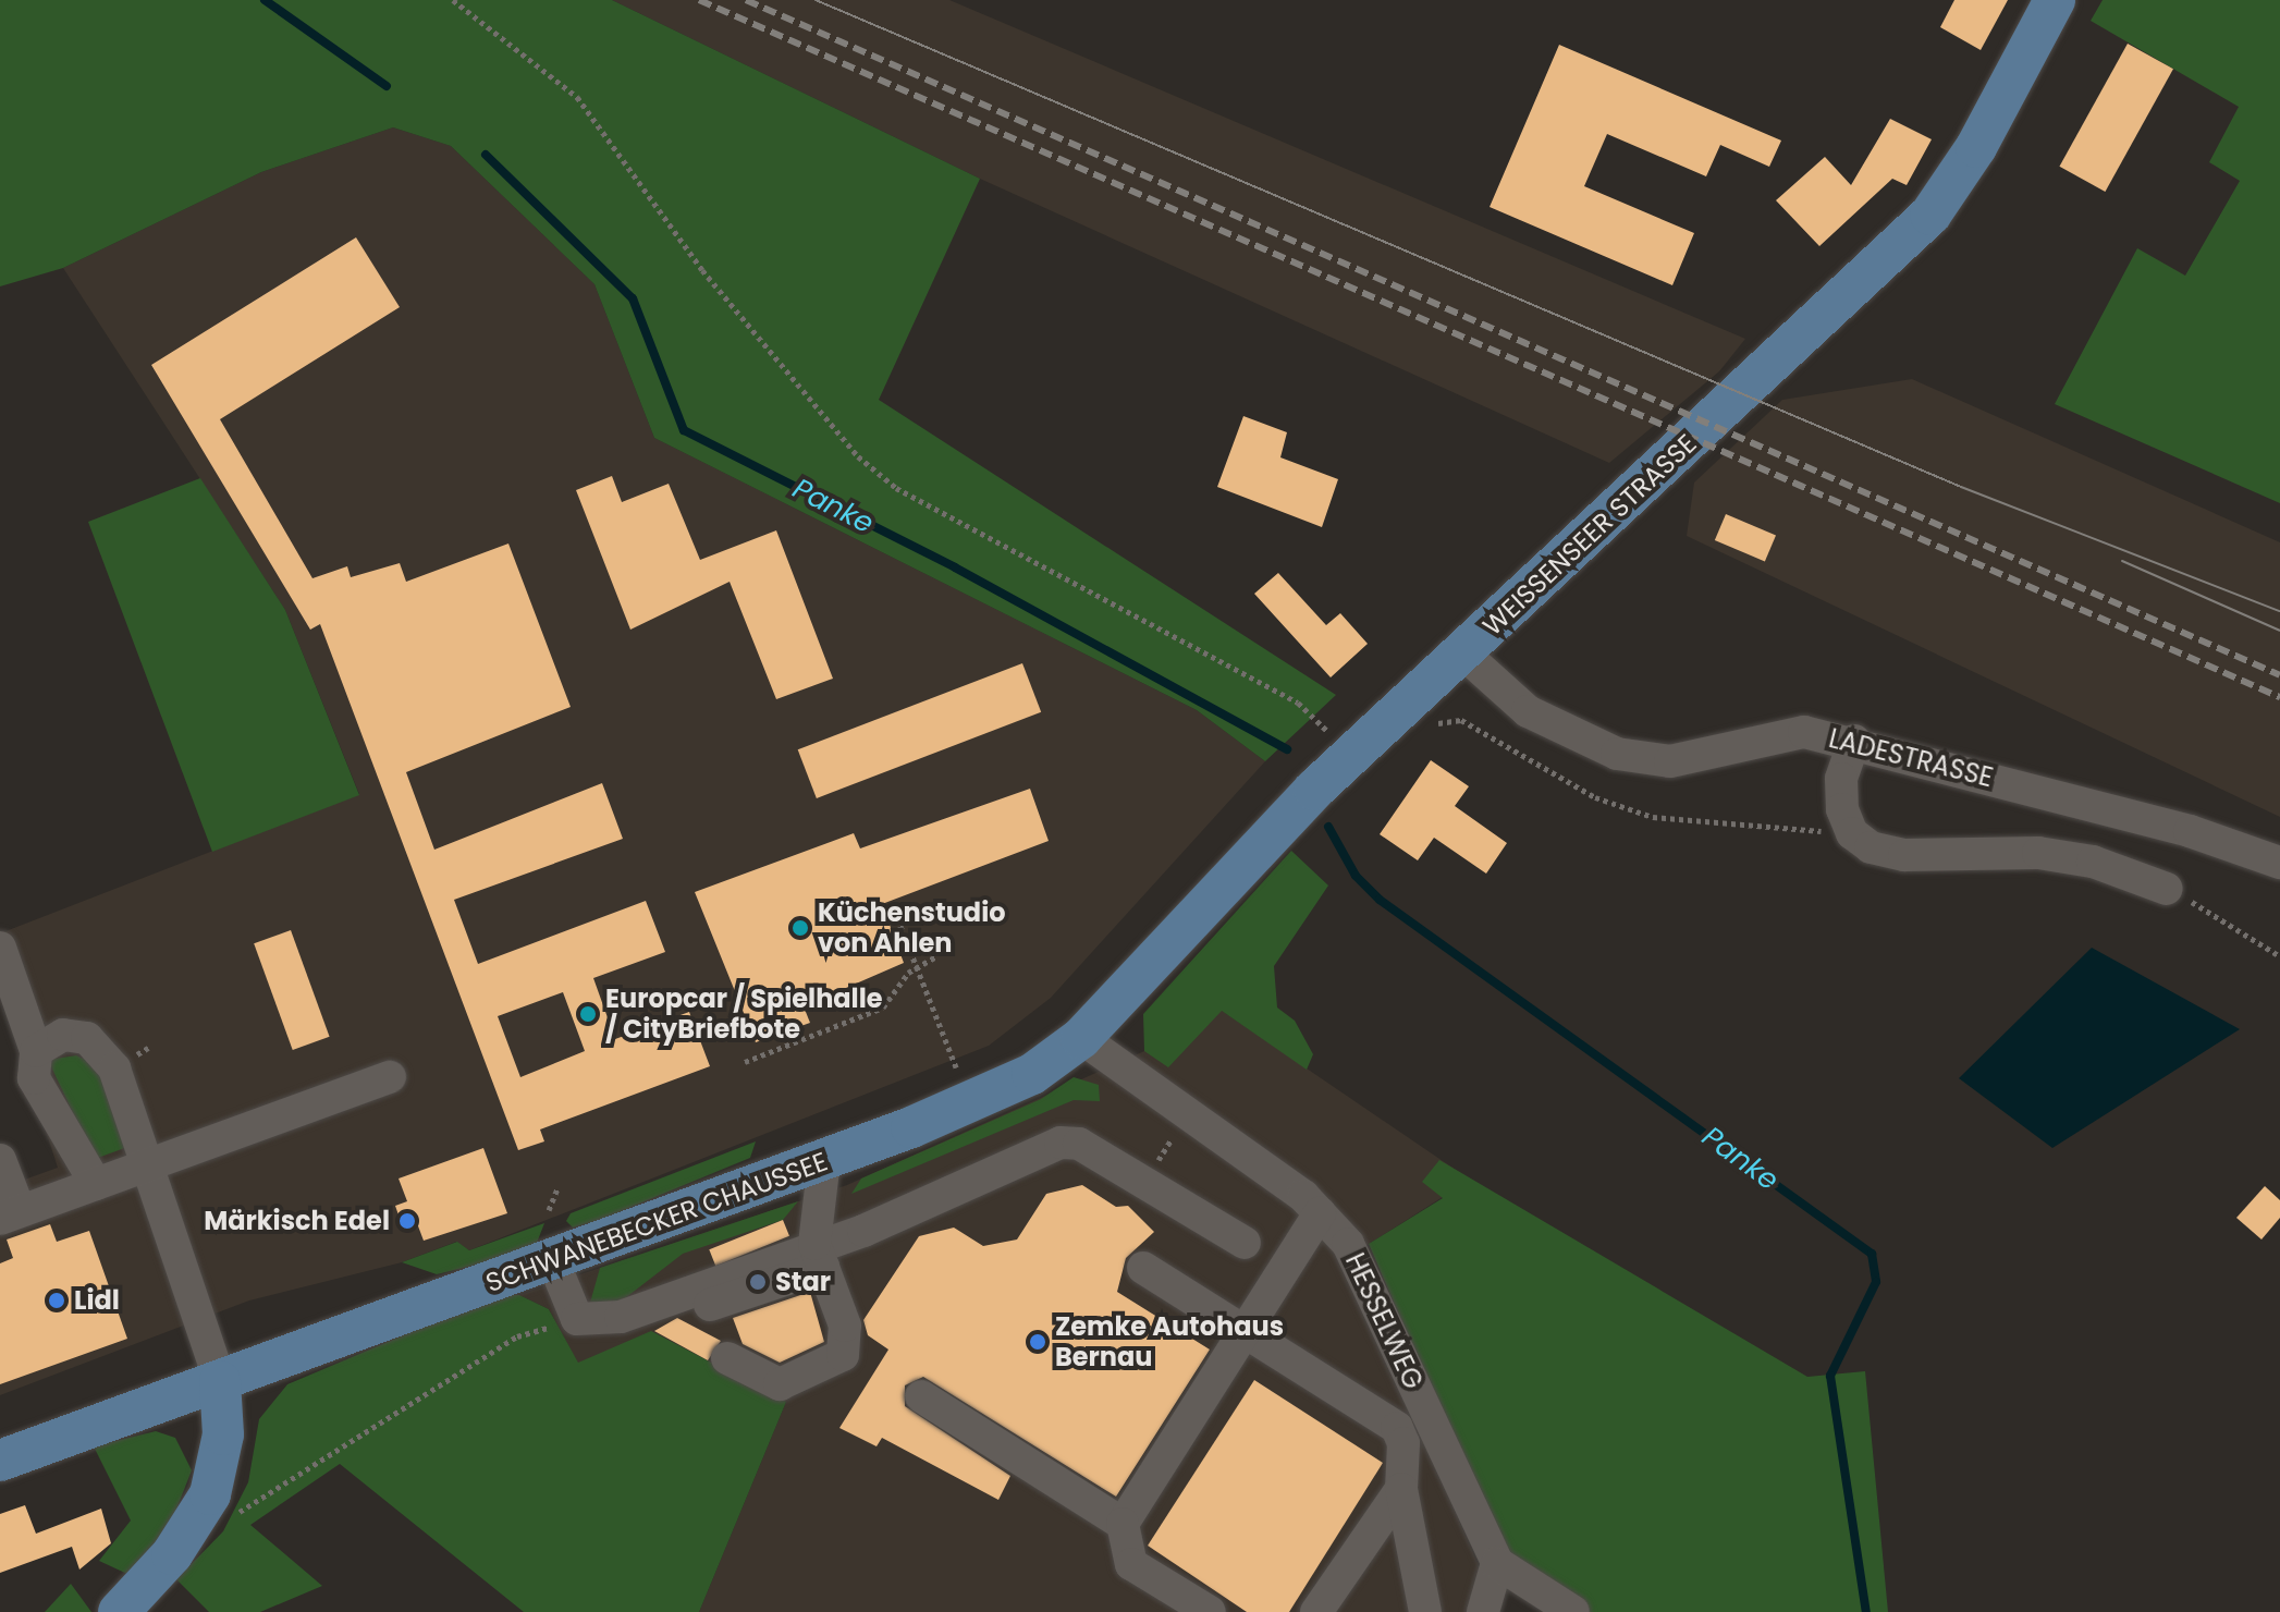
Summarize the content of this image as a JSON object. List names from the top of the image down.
{
  "streets": {
    "main road": ["WEISSENSEER STRASSE", "SCHWANEBECKER CHAUSSEE"],
    "street": ["LADESTRASSE", "HESSELWEG"]
  },
  "crossings": [
    ["WEISSENSEER STRASSE", "LADESTRASSE"],
    ["WEISSENSEER STRASSE", "SCHWANEBECKER CHAUSSEE"],
    ["WEISSENSEER STRASSE", "HESSELWEG"],
    ["SCHWANEBECKER CHAUSSEE", "HESSELWEG"]
  ],
  "water": ["Panke"],
  "places": [
    "Küchenstudio von Ahlen",
    "Europcar / Spielhalle / CityBriefbote",
    "Märkisch Edel",
    "Star",
    "Lidl",
    "Zemke Autohaus Bernau"
  ]
}
